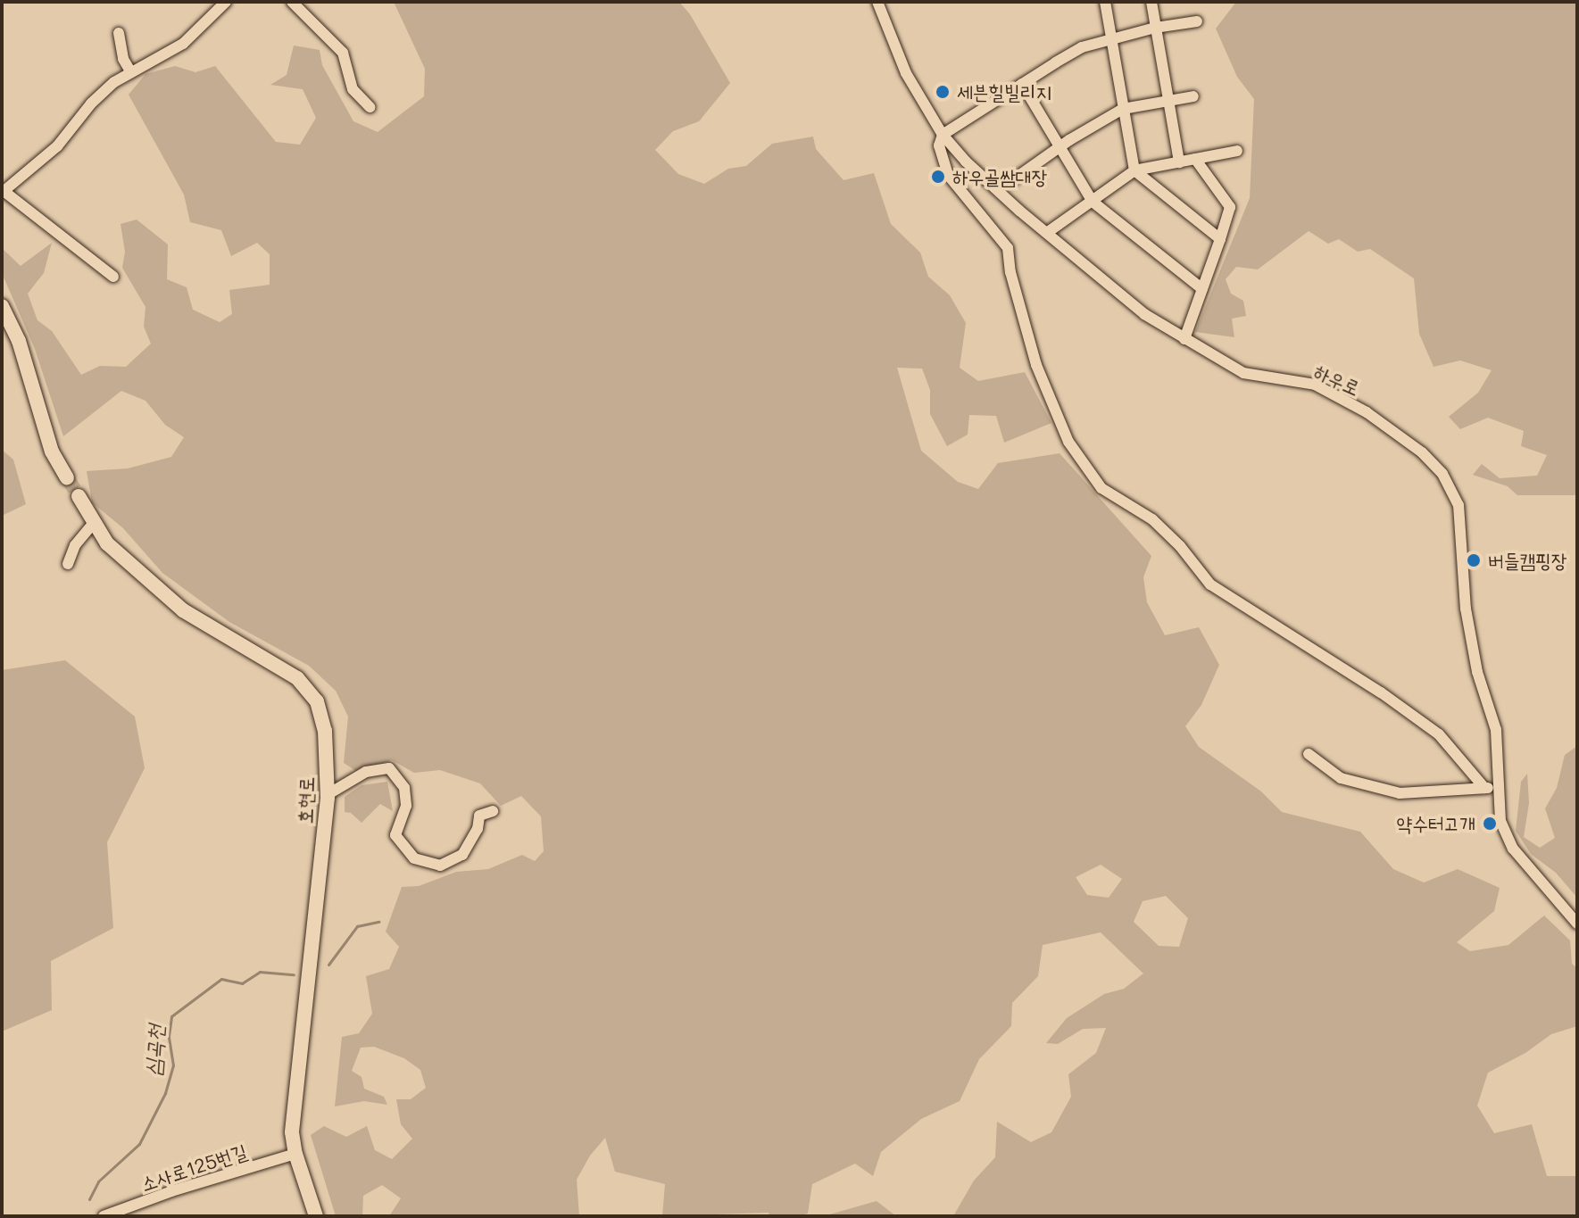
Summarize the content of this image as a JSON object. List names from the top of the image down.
{
  "streets": {
    "main road": ["호현로"],
    "street": ["하우로", "소사로125번길"]
  },
  "crossings": [
    ["호현로", "소사로125번길"]
  ],
  "water": ["심곡천"],
  "places": [
    "세븐힐빌리지",
    "하우골쌈대장",
    "버들캠핑장",
    "약수터고개"
  ]
}
